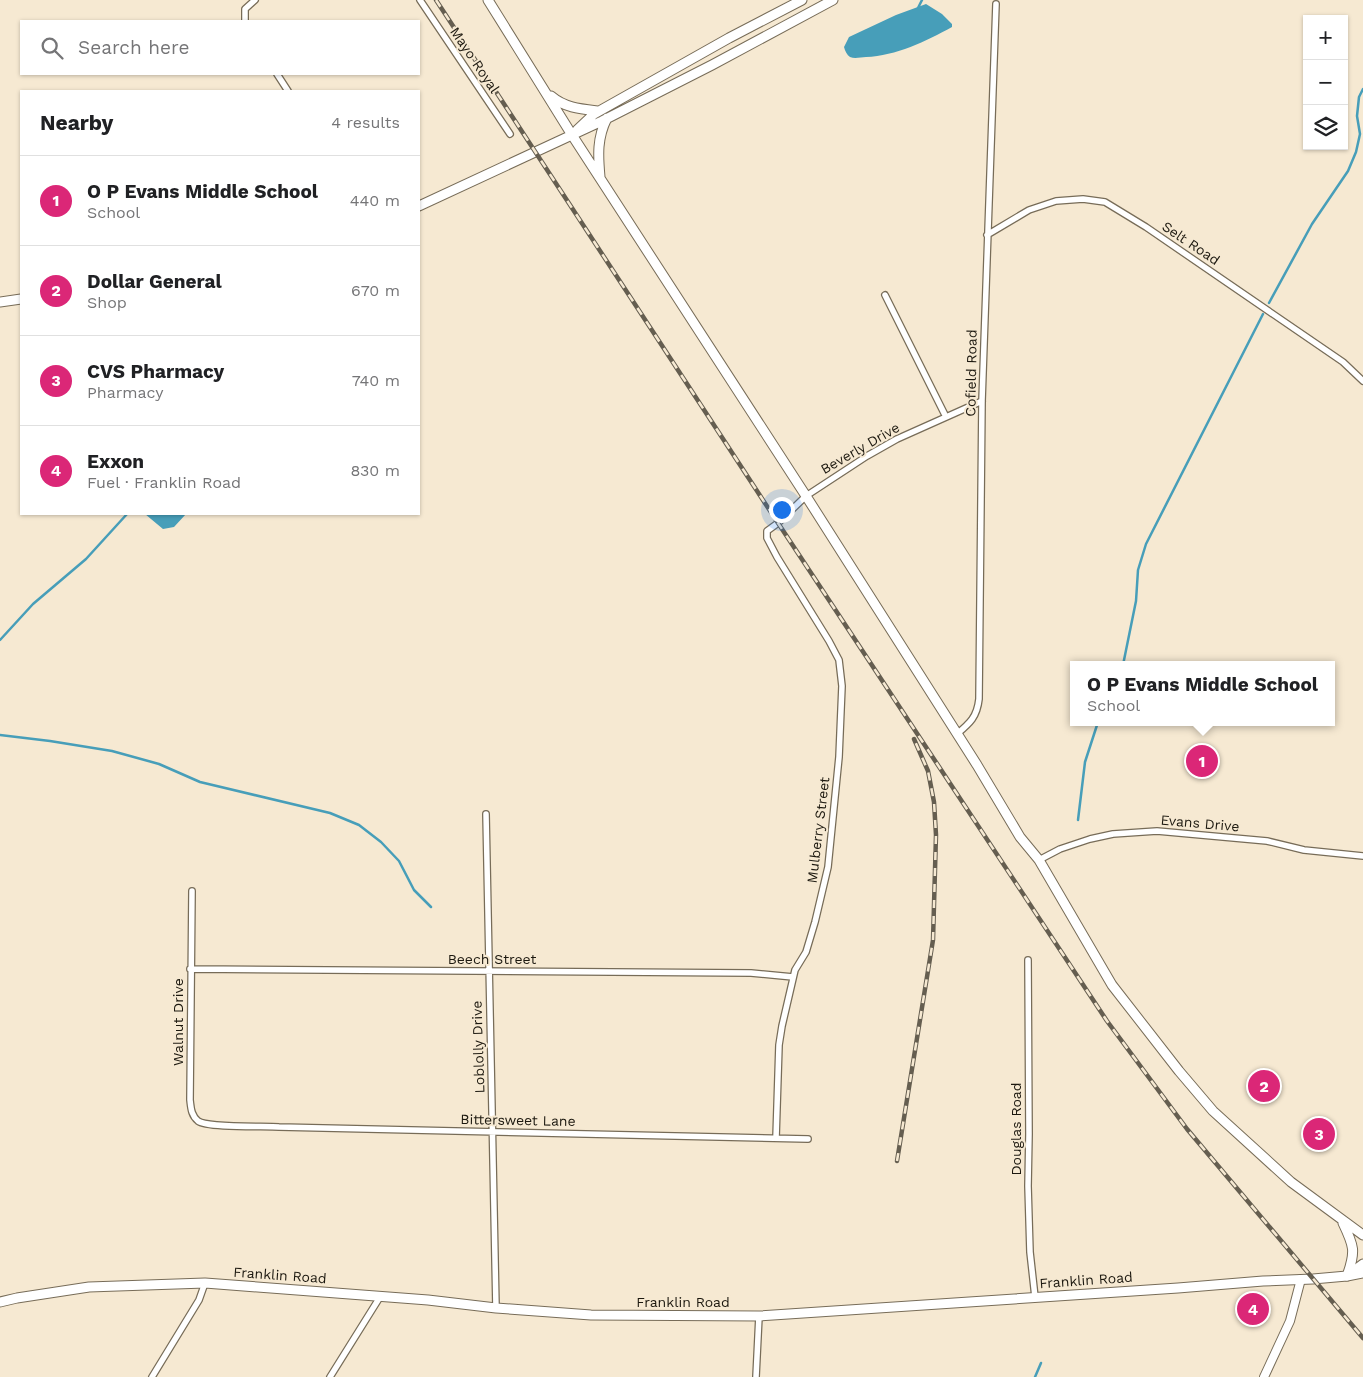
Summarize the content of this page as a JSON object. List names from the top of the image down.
{
  "streets": {
    "main road": ["Franklin Road"],
    "street": [
      "Mayo Royal",
      "Selt Road",
      "Cofield Road",
      "Beverly Drive",
      "Evans Drive",
      "Mulberry Street",
      "Beech Street",
      "Walnut Drive",
      "Loblolly Drive",
      "Bittersweet Lane",
      "Douglas Road"
    ]
  },
  "crossings": [
    ["Selt Road", "Cofield Road"],
    ["Cofield Road", "Beverly Drive"],
    ["Beverly Drive", "Mulberry Street"],
    ["Mulberry Street", "Beech Street"],
    ["Mulberry Street", "Bittersweet Lane"],
    ["Beech Street", "Walnut Drive"],
    ["Beech Street", "Loblolly Drive"],
    ["Walnut Drive", "Bittersweet Lane"],
    ["Loblolly Drive", "Bittersweet Lane"],
    ["Loblolly Drive", "Franklin Road"],
    ["Douglas Road", "Franklin Road"]
  ],
  "page": {
    "map_buttons": ["+", "−"],
    "search": "Search here",
    "heading": ["Nearby", "4 results"],
    "list": [
      {
        "mark": "1",
        "name": "O P Evans Middle School",
        "note": "School",
        "value": "440 m"
      },
      {
        "mark": "2",
        "name": "Dollar General",
        "note": "Shop",
        "value": "670 m"
      },
      {
        "mark": "3",
        "name": "CVS Pharmacy",
        "note": "Pharmacy",
        "value": "740 m"
      },
      {
        "mark": "4",
        "name": "Exxon",
        "note": "Fuel · Franklin Road",
        "value": "830 m"
      }
    ],
    "popup": ["O P Evans Middle School", "School"],
    "pins": [
      "1",
      "2",
      "3",
      "4"
    ]
  }
}
